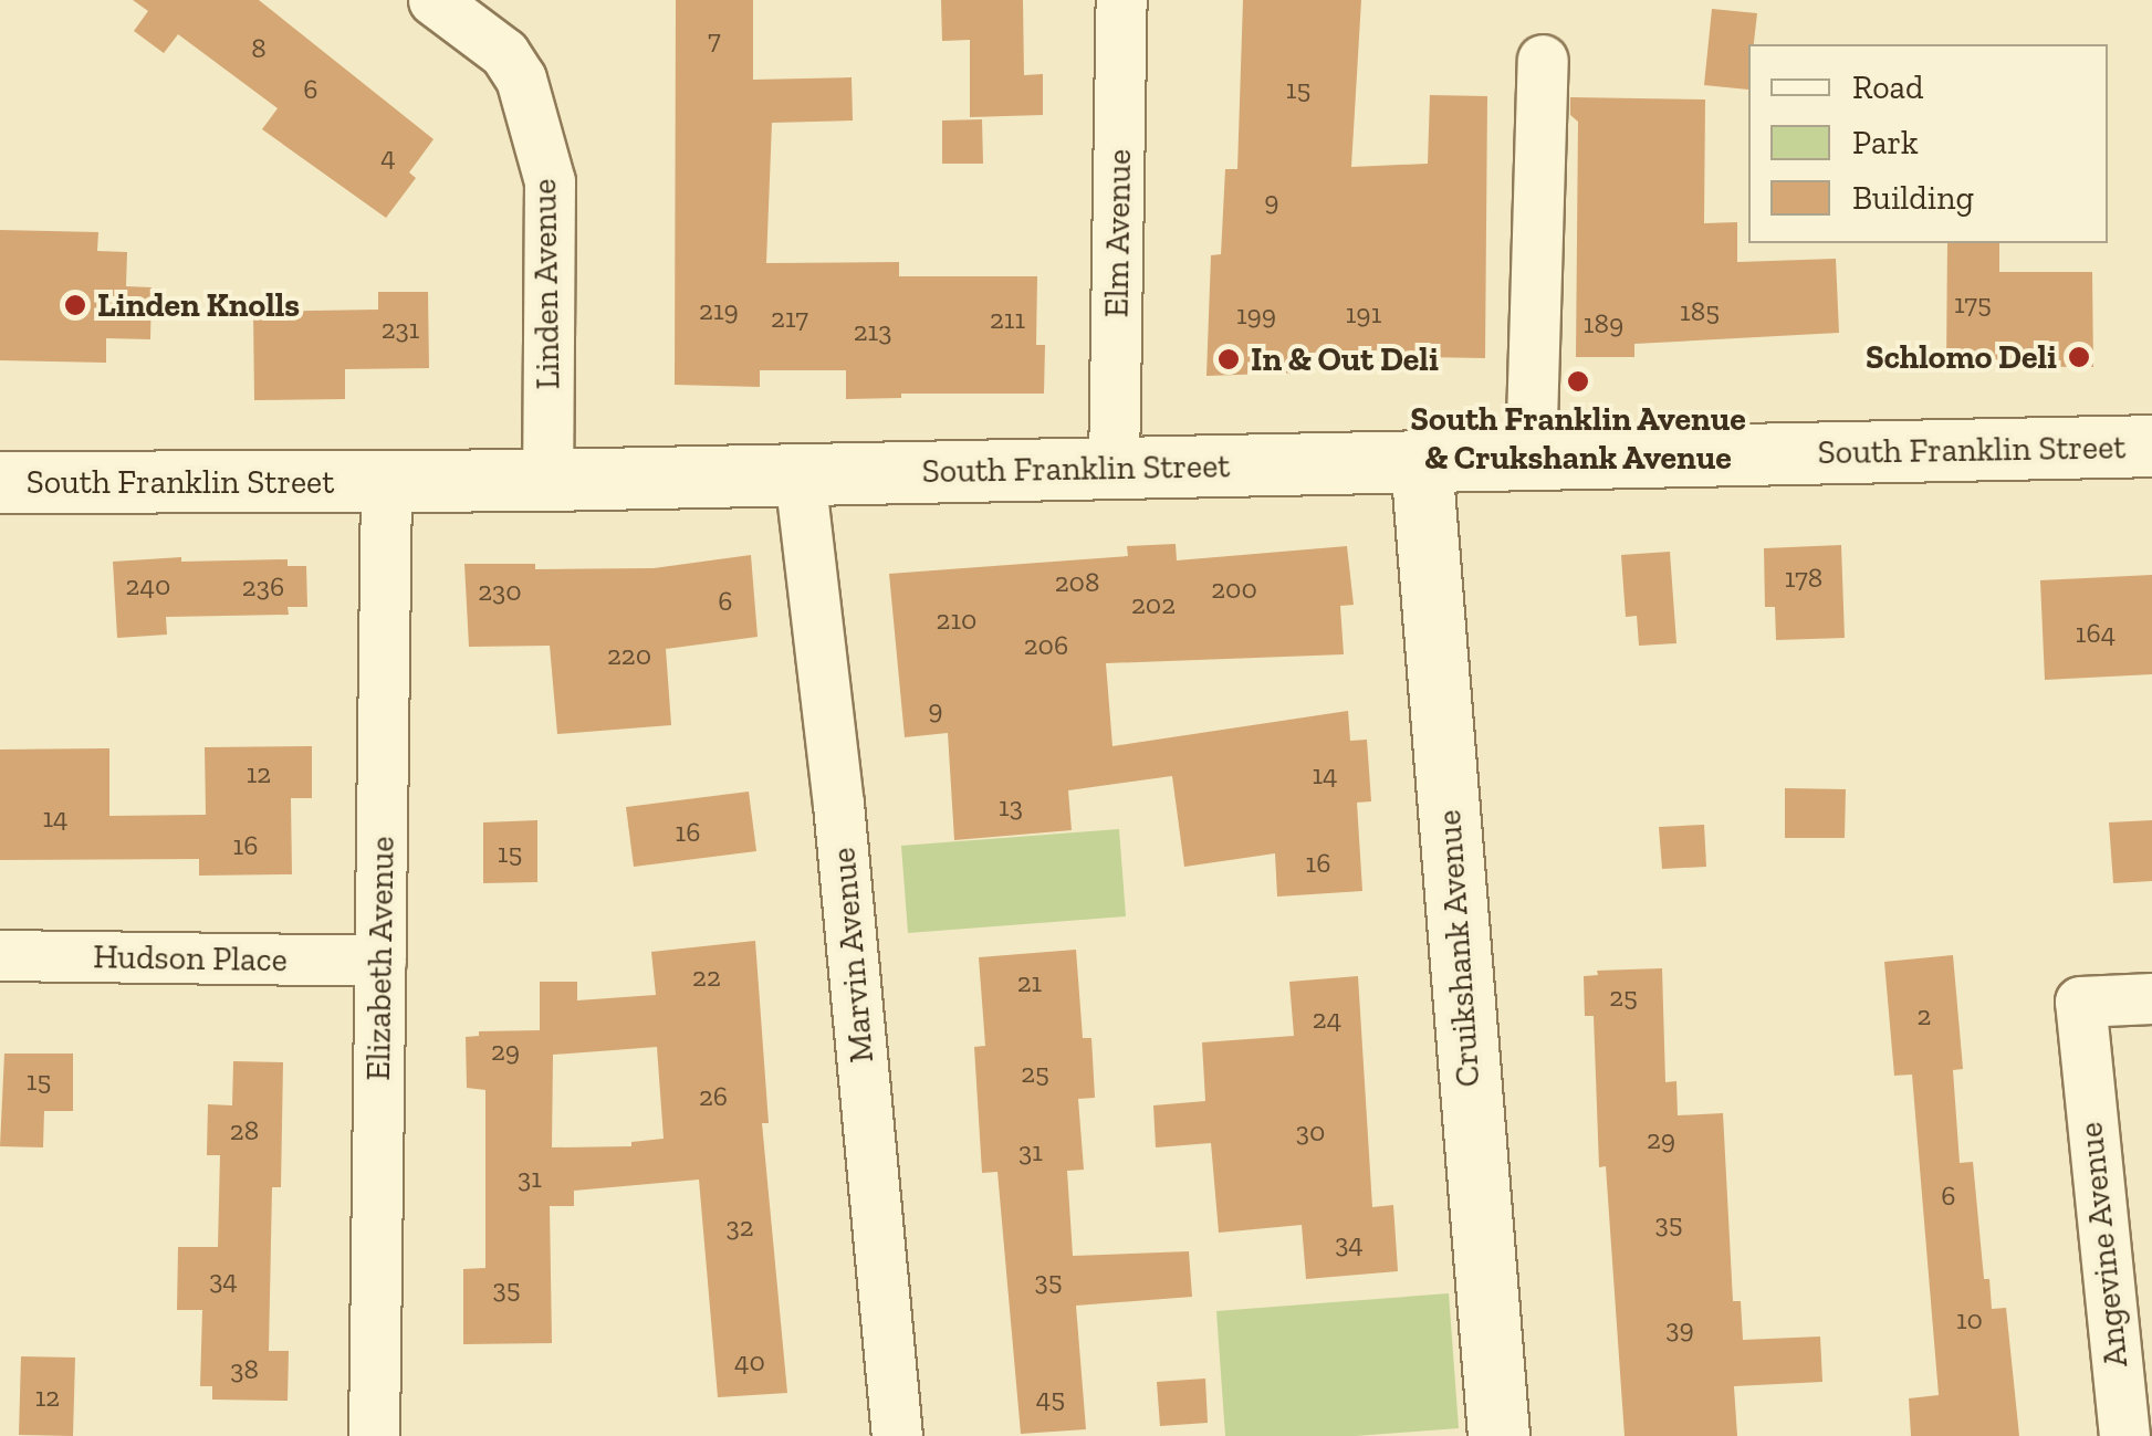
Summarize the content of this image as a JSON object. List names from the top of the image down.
{
  "streets": {
    "main road": ["South Franklin Street", "Cruikshank Avenue"],
    "street": [
      "Elm Avenue",
      "Linden Avenue",
      "Marvin Avenue",
      "Hudson Place",
      "Elizabeth Avenue",
      "Angevine Avenue"
    ]
  },
  "crossings": [
    ["Elm Avenue", "South Franklin Street"],
    ["Linden Avenue", "South Franklin Street"],
    ["South Franklin Street", "Cruikshank Avenue"],
    ["South Franklin Street", "Marvin Avenue"],
    ["South Franklin Street", "Elizabeth Avenue"],
    ["Hudson Place", "Elizabeth Avenue"]
  ],
  "places": [
    "Linden Knolls",
    "Schlomo Deli",
    "In & Out Deli",
    "South Franklin Avenue & Crukshank Avenue"
  ],
  "house_numbers": [
    "7",
    "8",
    "6",
    "15",
    "4",
    "9",
    "175",
    "219",
    "185",
    "191",
    "199",
    "217",
    "211",
    "189",
    "231",
    "213",
    "178",
    "208",
    "240",
    "236",
    "200",
    "230",
    "6",
    "202",
    "210",
    "164",
    "206",
    "220",
    "9",
    "12",
    "14",
    "13",
    "14",
    "16",
    "16",
    "15",
    "16",
    "22",
    "21",
    "25",
    "2",
    "24",
    "29",
    "25",
    "15",
    "26",
    "28",
    "30",
    "29",
    "31",
    "31",
    "6",
    "35",
    "32",
    "34",
    "34",
    "35",
    "35",
    "10",
    "39",
    "40",
    "38",
    "12",
    "45"
  ],
  "legend": ["Road", "Park", "Building"]
}
